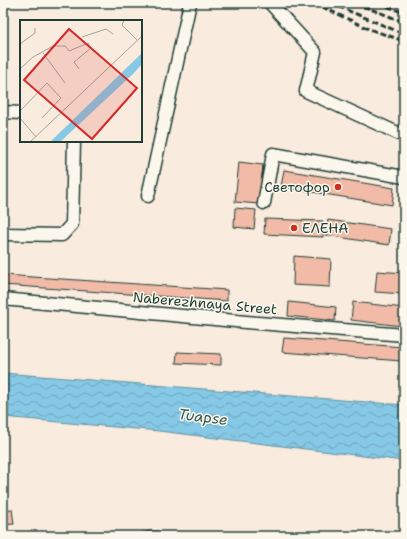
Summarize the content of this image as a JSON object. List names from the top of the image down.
{
  "streets": {
    "street": ["Naberezhnaya Street"]
  },
  "water": ["Tuapse"],
  "places": ["Светофор", "ЕЛЕНА"]
}
